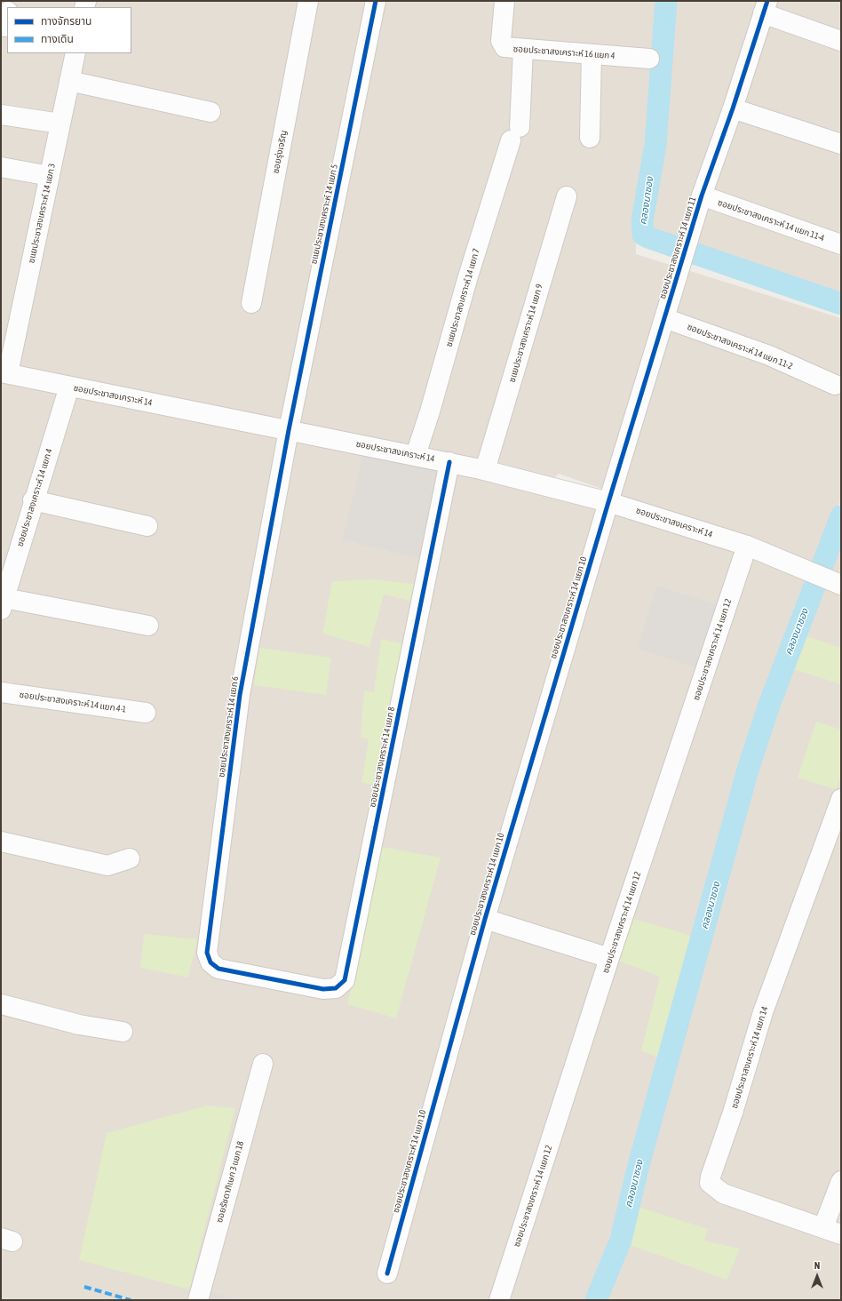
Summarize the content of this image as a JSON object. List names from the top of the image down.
{
  "streets": {
    "street": [
      "ซอยประชาสงเคราะห์ 16 แยก 4",
      "ซอยรุ่งเจริญ",
      "ซแยประชาสงเคราะห์ 14 แยก 3",
      "ซแยประชาสงเคราะห์ 14 แยก 5",
      "ซอยประชาสงเคราะห์ 14 แยก 11-4",
      "ซอยประชาสงเคราะห์ 14 แยก 11",
      "ซแยประชาสงเคราะห์ 14 แยก 7",
      "ซแยประชาสงเคราะห์ 14 แยก 9",
      "ซอยประชาสงเคราะห์ 14 แยก 11-2",
      "ซอยประชาสงเคราะห์ 14",
      "ซอยประชาสงเคราะห์ 14 แยก 4",
      "ซอยประชาสงเคราะห์ 14 แยก 10",
      "ซอยประชาสงเคราะห์ 14 แยก 12",
      "ซอยประชาสงเคราะห์ 14 แยก 4-1",
      "ซอยประชาสงเคราะห์ 14 แยก 6",
      "ซอยประชาสงเคราะห์ 14 แยก 8",
      "ซอยประชาสงเคราะห์ 14 แยก 14",
      "ซอยรัชดาภิเษก 3 แยก 18"
    ]
  },
  "crossings": [
    ["ซอยประชาสงเคราะห์ 16 แยก 4", "ซแยประชาสงเคราะห์ 14 แยก 7"],
    ["ซแยประชาสงเคราะห์ 14 แยก 3", "ซอยประชาสงเคราะห์ 14"],
    ["ซแยประชาสงเคราะห์ 14 แยก 5", "ซอยประชาสงเคราะห์ 14"],
    ["ซแยประชาสงเคราะห์ 14 แยก 5", "ซอยประชาสงเคราะห์ 14 แยก 6"],
    ["ซอยประชาสงเคราะห์ 14 แยก 11-4", "ซอยประชาสงเคราะห์ 14 แยก 11"],
    ["ซอยประชาสงเคราะห์ 14 แยก 11", "ซอยประชาสงเคราะห์ 14 แยก 11-2"],
    ["ซอยประชาสงเคราะห์ 14 แยก 11", "ซอยประชาสงเคราะห์ 14"],
    ["ซอยประชาสงเคราะห์ 14 แยก 11", "ซอยประชาสงเคราะห์ 14 แยก 10"],
    ["ซแยประชาสงเคราะห์ 14 แยก 7", "ซอยประชาสงเคราะห์ 14"],
    ["ซแยประชาสงเคราะห์ 14 แยก 9", "ซอยประชาสงเคราะห์ 14"],
    ["ซอยประชาสงเคราะห์ 14", "ซอยประชาสงเคราะห์ 14 แยก 4"],
    ["ซอยประชาสงเคราะห์ 14", "ซอยประชาสงเคราะห์ 14 แยก 10"],
    ["ซอยประชาสงเคราะห์ 14", "ซอยประชาสงเคราะห์ 14 แยก 12"],
    ["ซอยประชาสงเคราะห์ 14", "ซอยประชาสงเคราะห์ 14 แยก 6"],
    ["ซอยประชาสงเคราะห์ 14", "ซอยประชาสงเคราะห์ 14 แยก 8"],
    ["ซอยประชาสงเคราะห์ 14 แยก 6", "ซอยประชาสงเคราะห์ 14 แยก 8"]
  ],
  "water": ["คลองนาซอง"],
  "legend": ["ทางจักรยาน", "ทางเดิน"],
  "north": "top"
}
